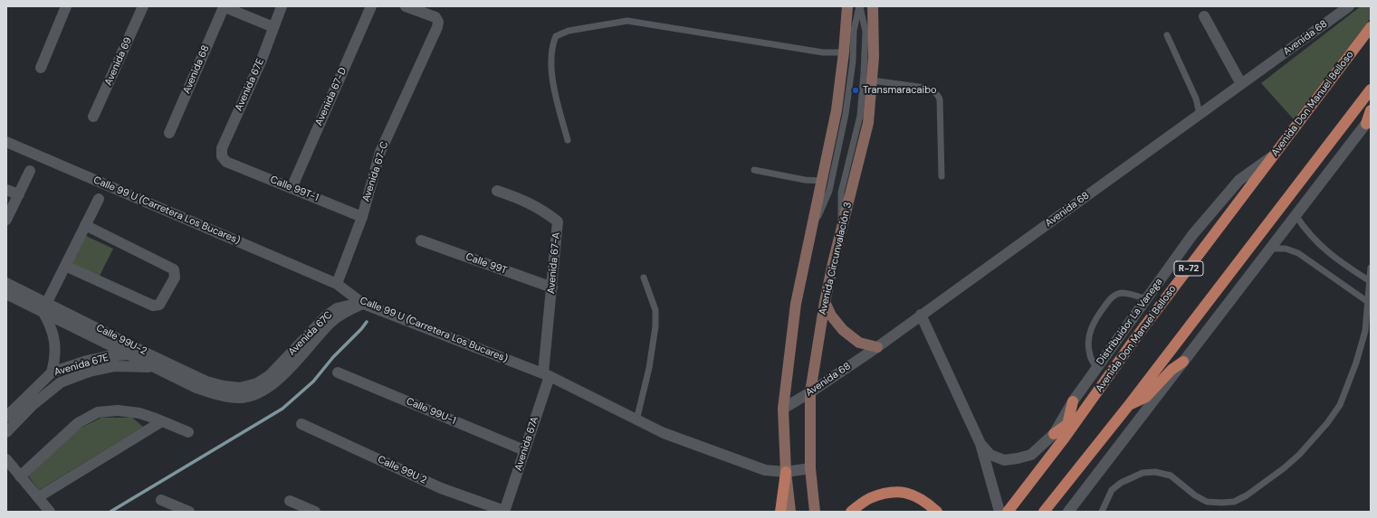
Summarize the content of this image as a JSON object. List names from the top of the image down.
{
  "streets": {
    "main road": ["Avenida Don Manuel Belloso", "Avenida Circunvalación 3", "R-72"],
    "street": [
      "Avenida 68",
      "Avenida 69",
      "Avenida 67E",
      "Avenida 67-D",
      "Avenida 67-C",
      "Calle 99T-1",
      "Calle 99 U (Carretera Los Bucares)",
      "Avenida 67-A",
      "Calle 99T",
      "Distribuidor La Vanega",
      "Avenida 67C",
      "Calle 99U-2",
      "Calle 99U-1",
      "Avenida 67A",
      "Calle 99U 2"
    ]
  },
  "crossings": [
    ["Avenida 68", "Avenida Circunvalación 3"],
    ["Avenida 68", "Distribuidor La Vanega"],
    ["Avenida 67E", "Calle 99T-1"],
    ["Avenida 67E", "Calle 99U-2"],
    ["Avenida 67-D", "Calle 99T-1"],
    ["Avenida Don Manuel Belloso", "Distribuidor La Vanega"],
    ["Avenida 67-C", "Calle 99T-1"],
    ["Avenida 67-C", "Calle 99 U (Carretera Los Bucares)"],
    ["Calle 99 U (Carretera Los Bucares)", "Avenida Circunvalación 3"],
    ["Calle 99 U (Carretera Los Bucares)", "Avenida 67-A"],
    ["Calle 99 U (Carretera Los Bucares)", "Avenida 67C"],
    ["Calle 99 U (Carretera Los Bucares)", "Avenida 67A"],
    ["Avenida 67-A", "Calle 99T"],
    ["Avenida 67-A", "Avenida 67A"],
    ["Avenida 67C", "Calle 99U-2"],
    ["Calle 99U-1", "Avenida 67A"],
    ["Avenida 67A", "Calle 99U 2"]
  ],
  "places": ["Transmaracaibo"]
}
